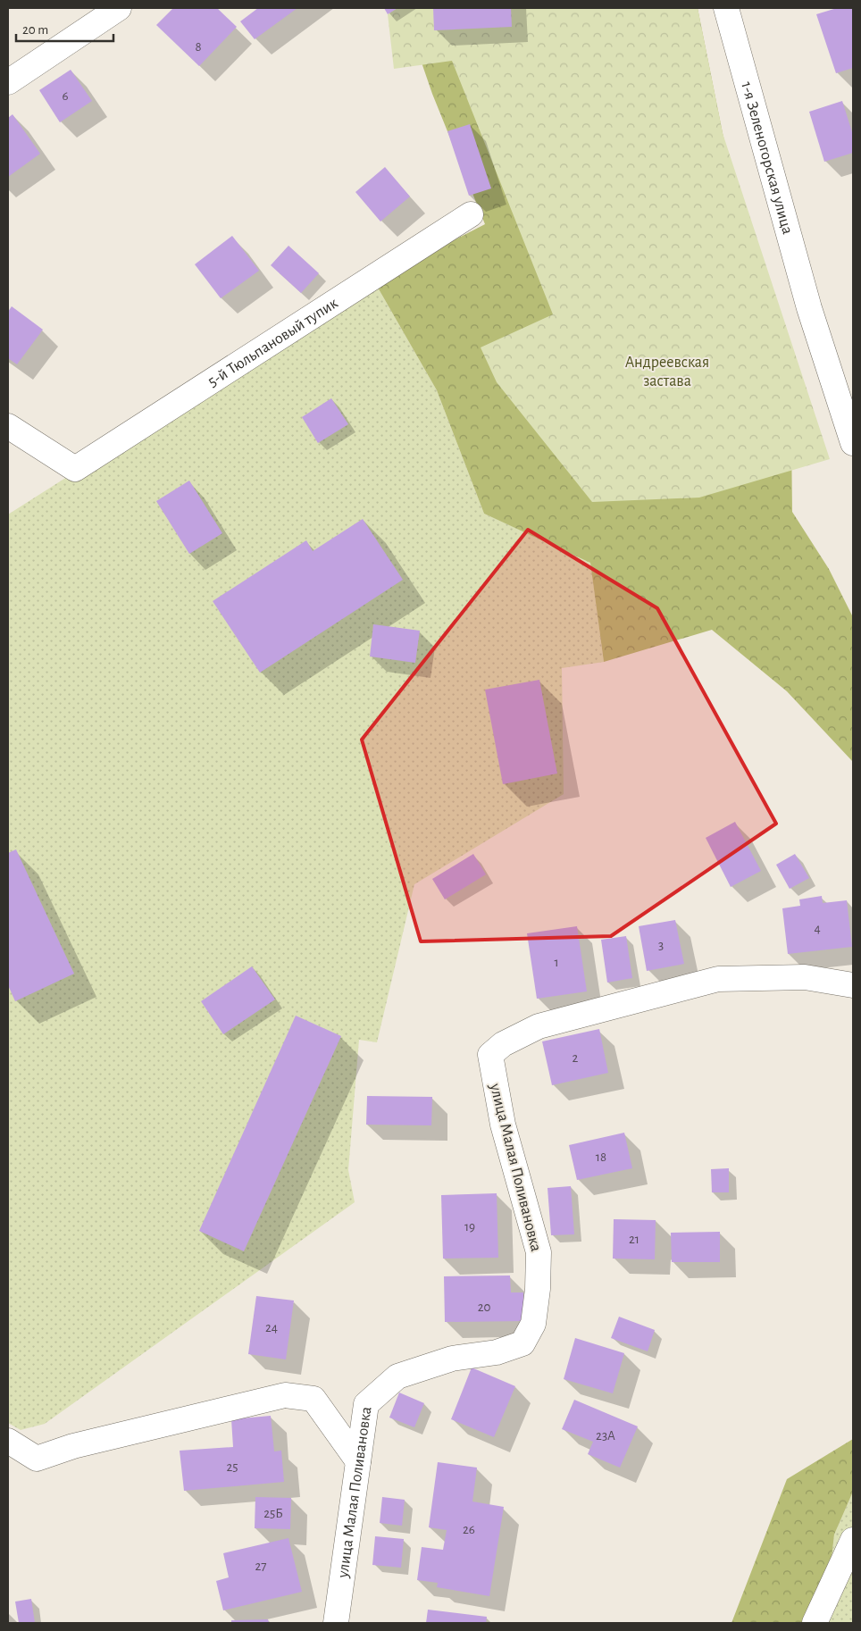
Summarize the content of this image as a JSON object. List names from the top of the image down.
{
  "streets": {
    "street": ["1-я Зеленогорская улица", "5-й Тюльпановый тупик", "улица Малая Поливановка"]
  },
  "parks": ["Андреевская застава"],
  "house_numbers": [
    "8",
    "6",
    "4",
    "3",
    "1",
    "2",
    "18",
    "19",
    "21",
    "20",
    "24",
    "23А",
    "25",
    "25Б",
    "26",
    "27"
  ],
  "scale_bar": "20 m"
}
